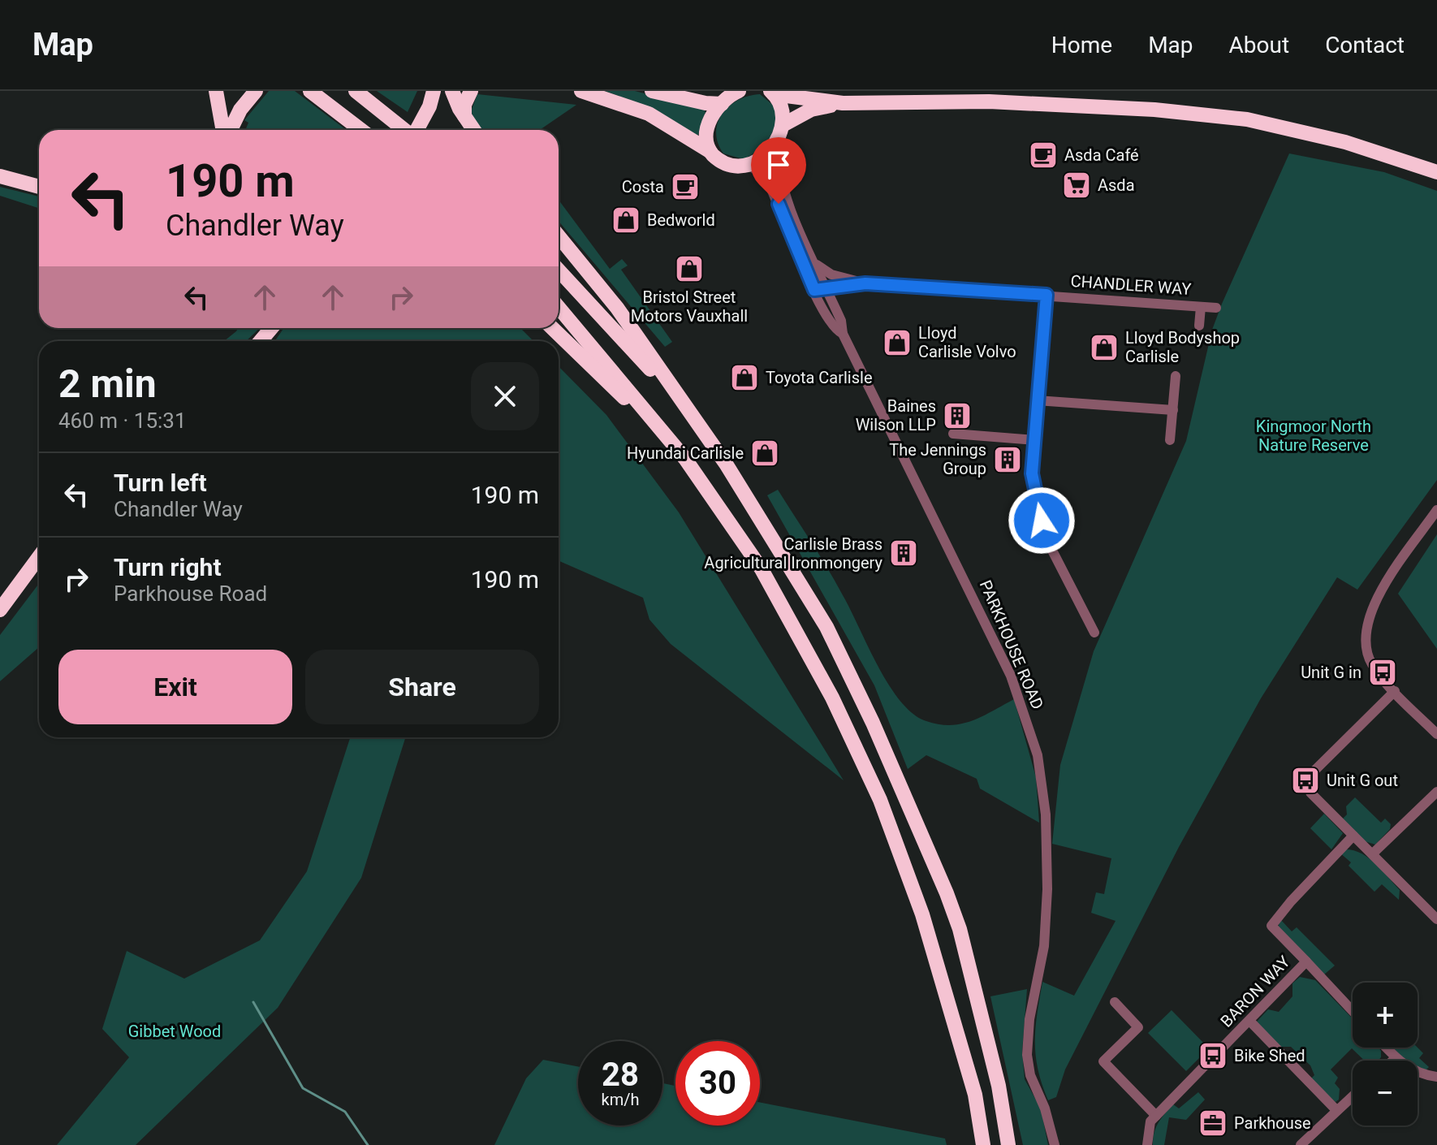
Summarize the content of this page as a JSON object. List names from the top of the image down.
{
  "streets": {
    "street": ["CHANDLER WAY", "PARKHOUSE ROAD", "BARON WAY"]
  },
  "crossings": [
    ["CHANDLER WAY", "PARKHOUSE ROAD"]
  ],
  "parks": ["Kingmoor North Nature Reserve", "Gibbet Wood"],
  "places": {
    "cafe": ["Asda Café", "Costa"],
    "supermarket": ["Asda"],
    "shop": [
      "Bedworld",
      "Bristol Street Motors Vauxhall",
      "Lloyd Carlisle Volvo",
      "Lloyd Bodyshop Carlisle",
      "Toyota Carlisle",
      "Hyundai Carlisle"
    ],
    "building": ["Baines Wilson LLP", "The Jennings Group", "Carlisle Brass Agricultural Ironmongery"],
    "bus stop": ["Unit G in", "Unit G out", "Bike Shed"],
    "office": ["Parkhouse"]
  },
  "page": {
    "header": "Map",
    "nav": [
      "Home",
      "Map",
      "About",
      "Contact"
    ],
    "turn": ["190 m", "Chandler Way"],
    "heading": ["2 min", "460 m · 15:31"],
    "list": [
      {
        "name": "Turn left",
        "note": "Chandler Way",
        "value": "190 m"
      },
      {
        "name": "Turn right",
        "note": "Parkhouse Road",
        "value": "190 m"
      }
    ],
    "buttons": ["Exit", "Share"],
    "map_buttons": ["+", "−"],
    "speed": "28 km/h",
    "limit": "30"
  }
}
